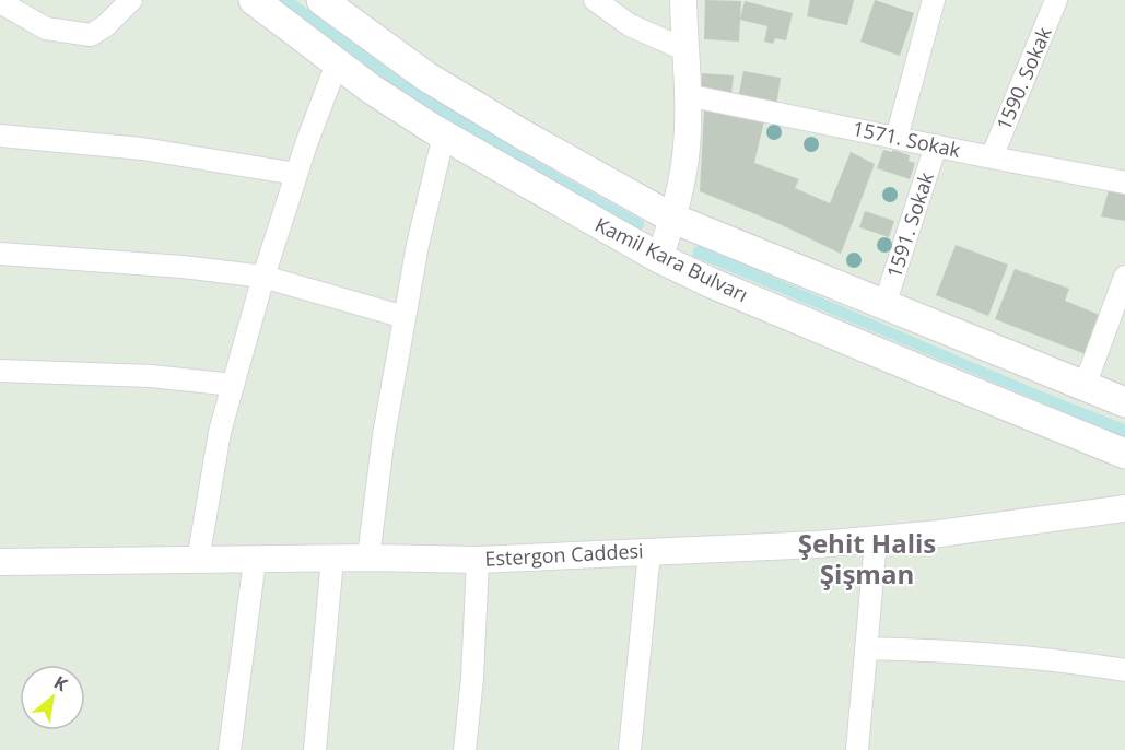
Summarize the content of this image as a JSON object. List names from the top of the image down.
{
  "streets": {
    "main road": ["Kamil Kara Bulvarı"],
    "street": [
      "1590. Sokak",
      "1571. Sokak",
      "1591. Sokak",
      "Estergon Caddesi"
    ]
  },
  "crossings": [
    ["1590. Sokak", "1571. Sokak"],
    ["1571. Sokak", "1591. Sokak"],
    ["1591. Sokak", "Kamil Kara Bulvarı"]
  ],
  "districts": ["Şehit Halis Şişman"],
  "north": "top right"
}
